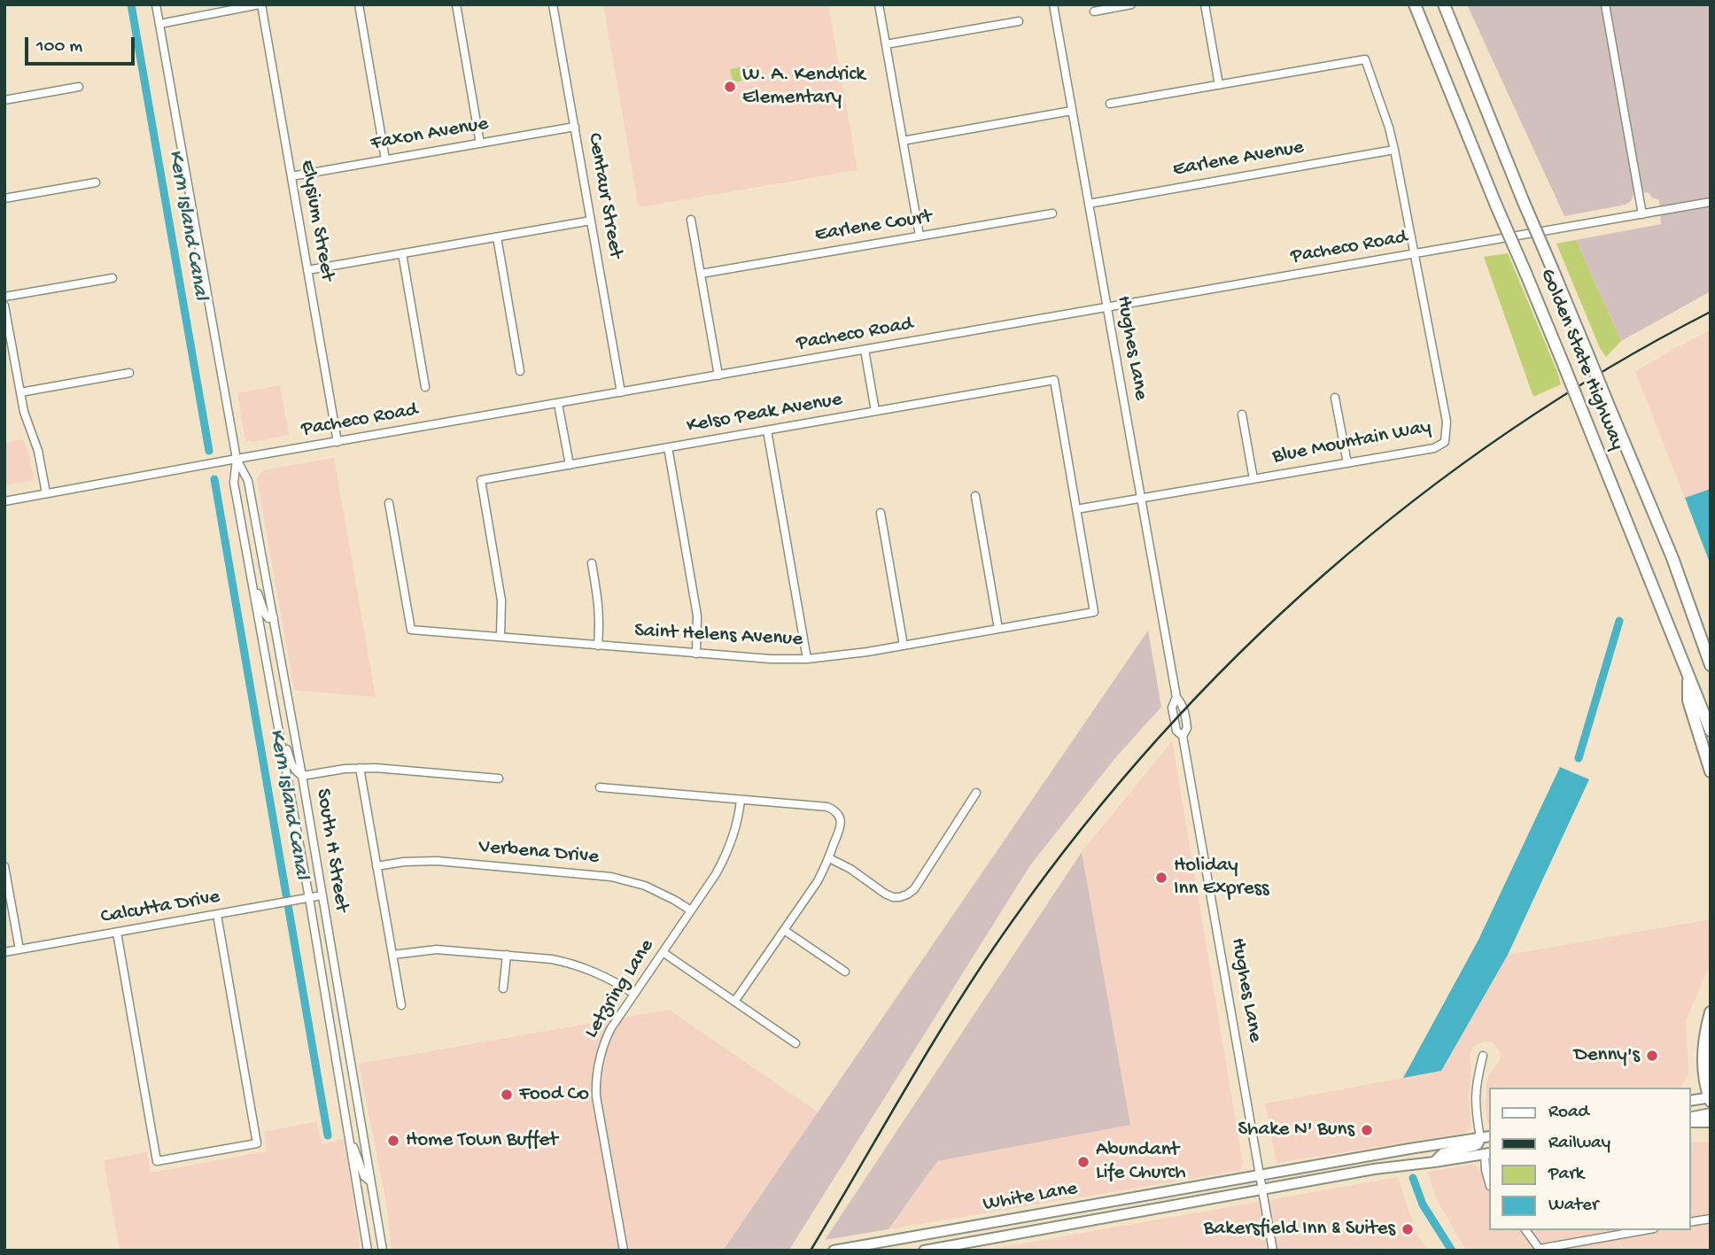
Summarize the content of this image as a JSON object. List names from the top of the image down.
{
  "streets": {
    "highway": ["Golden State Highway"],
    "main road": ["White Lane"],
    "street": [
      "Faxon Avenue",
      "Earlene Avenue",
      "Centaur Street",
      "Elysium Street",
      "Earlene Court",
      "Pacheco Road",
      "Hughes Lane",
      "Kelso Peak Avenue",
      "Blue Mountain Way",
      "Saint Helens Avenue",
      "South H Street",
      "Verbena Drive",
      "Calcutta Drive",
      "Letzring Lane"
    ]
  },
  "crossings": [
    ["Faxon Avenue", "Centaur Street"],
    ["Faxon Avenue", "Elysium Street"],
    ["Earlene Avenue", "Hughes Lane"],
    ["Centaur Street", "Pacheco Road"],
    ["Elysium Street", "Pacheco Road"],
    ["Pacheco Road", "Hughes Lane"],
    ["Pacheco Road", "Blue Mountain Way"],
    ["Pacheco Road", "South H Street"],
    ["Hughes Lane", "Blue Mountain Way"],
    ["Hughes Lane", "White Lane"],
    ["Kelso Peak Avenue", "Blue Mountain Way"],
    ["Kelso Peak Avenue", "Saint Helens Avenue"],
    ["Blue Mountain Way", "Saint Helens Avenue"],
    ["South H Street", "Calcutta Drive"],
    ["Verbena Drive", "Letzring Lane"]
  ],
  "water": ["Kern Island Canal"],
  "places": [
    "W. A. Kendrick Elementary",
    "Holiday Inn Express",
    "Denny's",
    "Food Co",
    "Shake N' Buns",
    "Home Town Buffet",
    "Abundant Life Church",
    "Bakersfield Inn & Suites"
  ],
  "legend": [
    "Road",
    "Railway",
    "Park",
    "Water"
  ],
  "scale_bar": "100 m"
}
